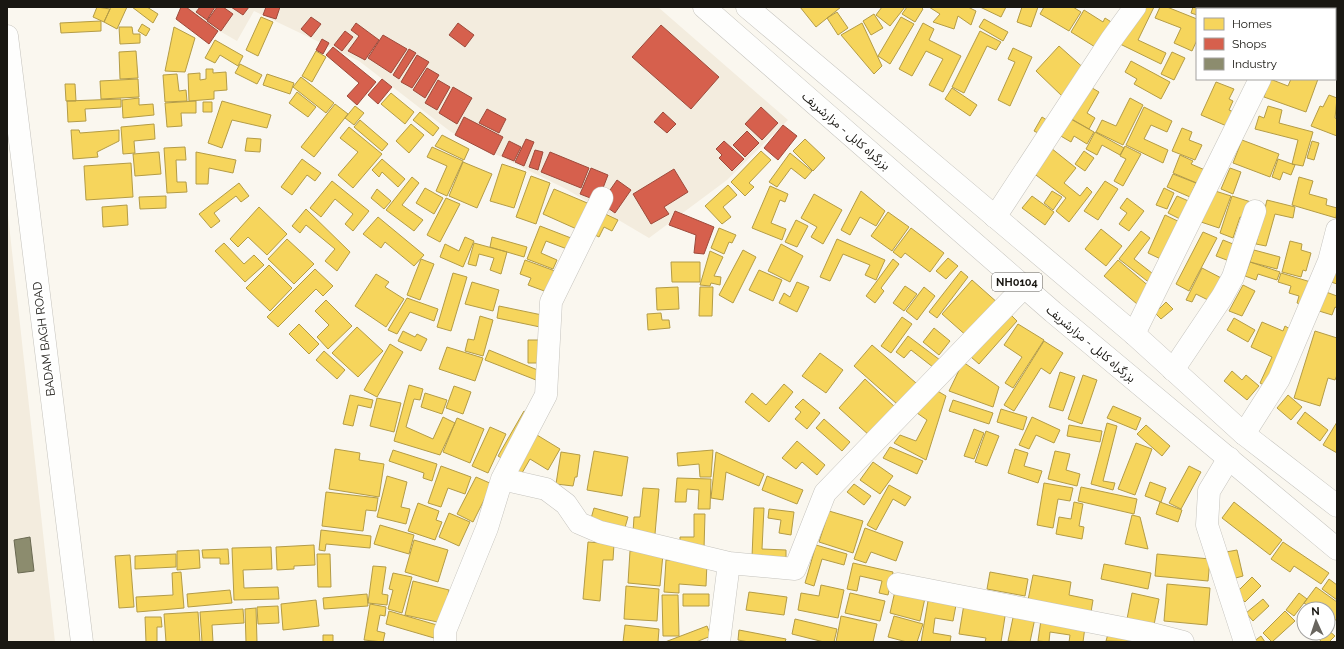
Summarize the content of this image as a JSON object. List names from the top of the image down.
{
  "streets": {
    "main road": ["بزرگراه کابل - مزارشریف", "NH0104", "BADAM BAGH ROAD"]
  },
  "legend": ["Homes", "Shops", "Industry"],
  "north": "top"
}
